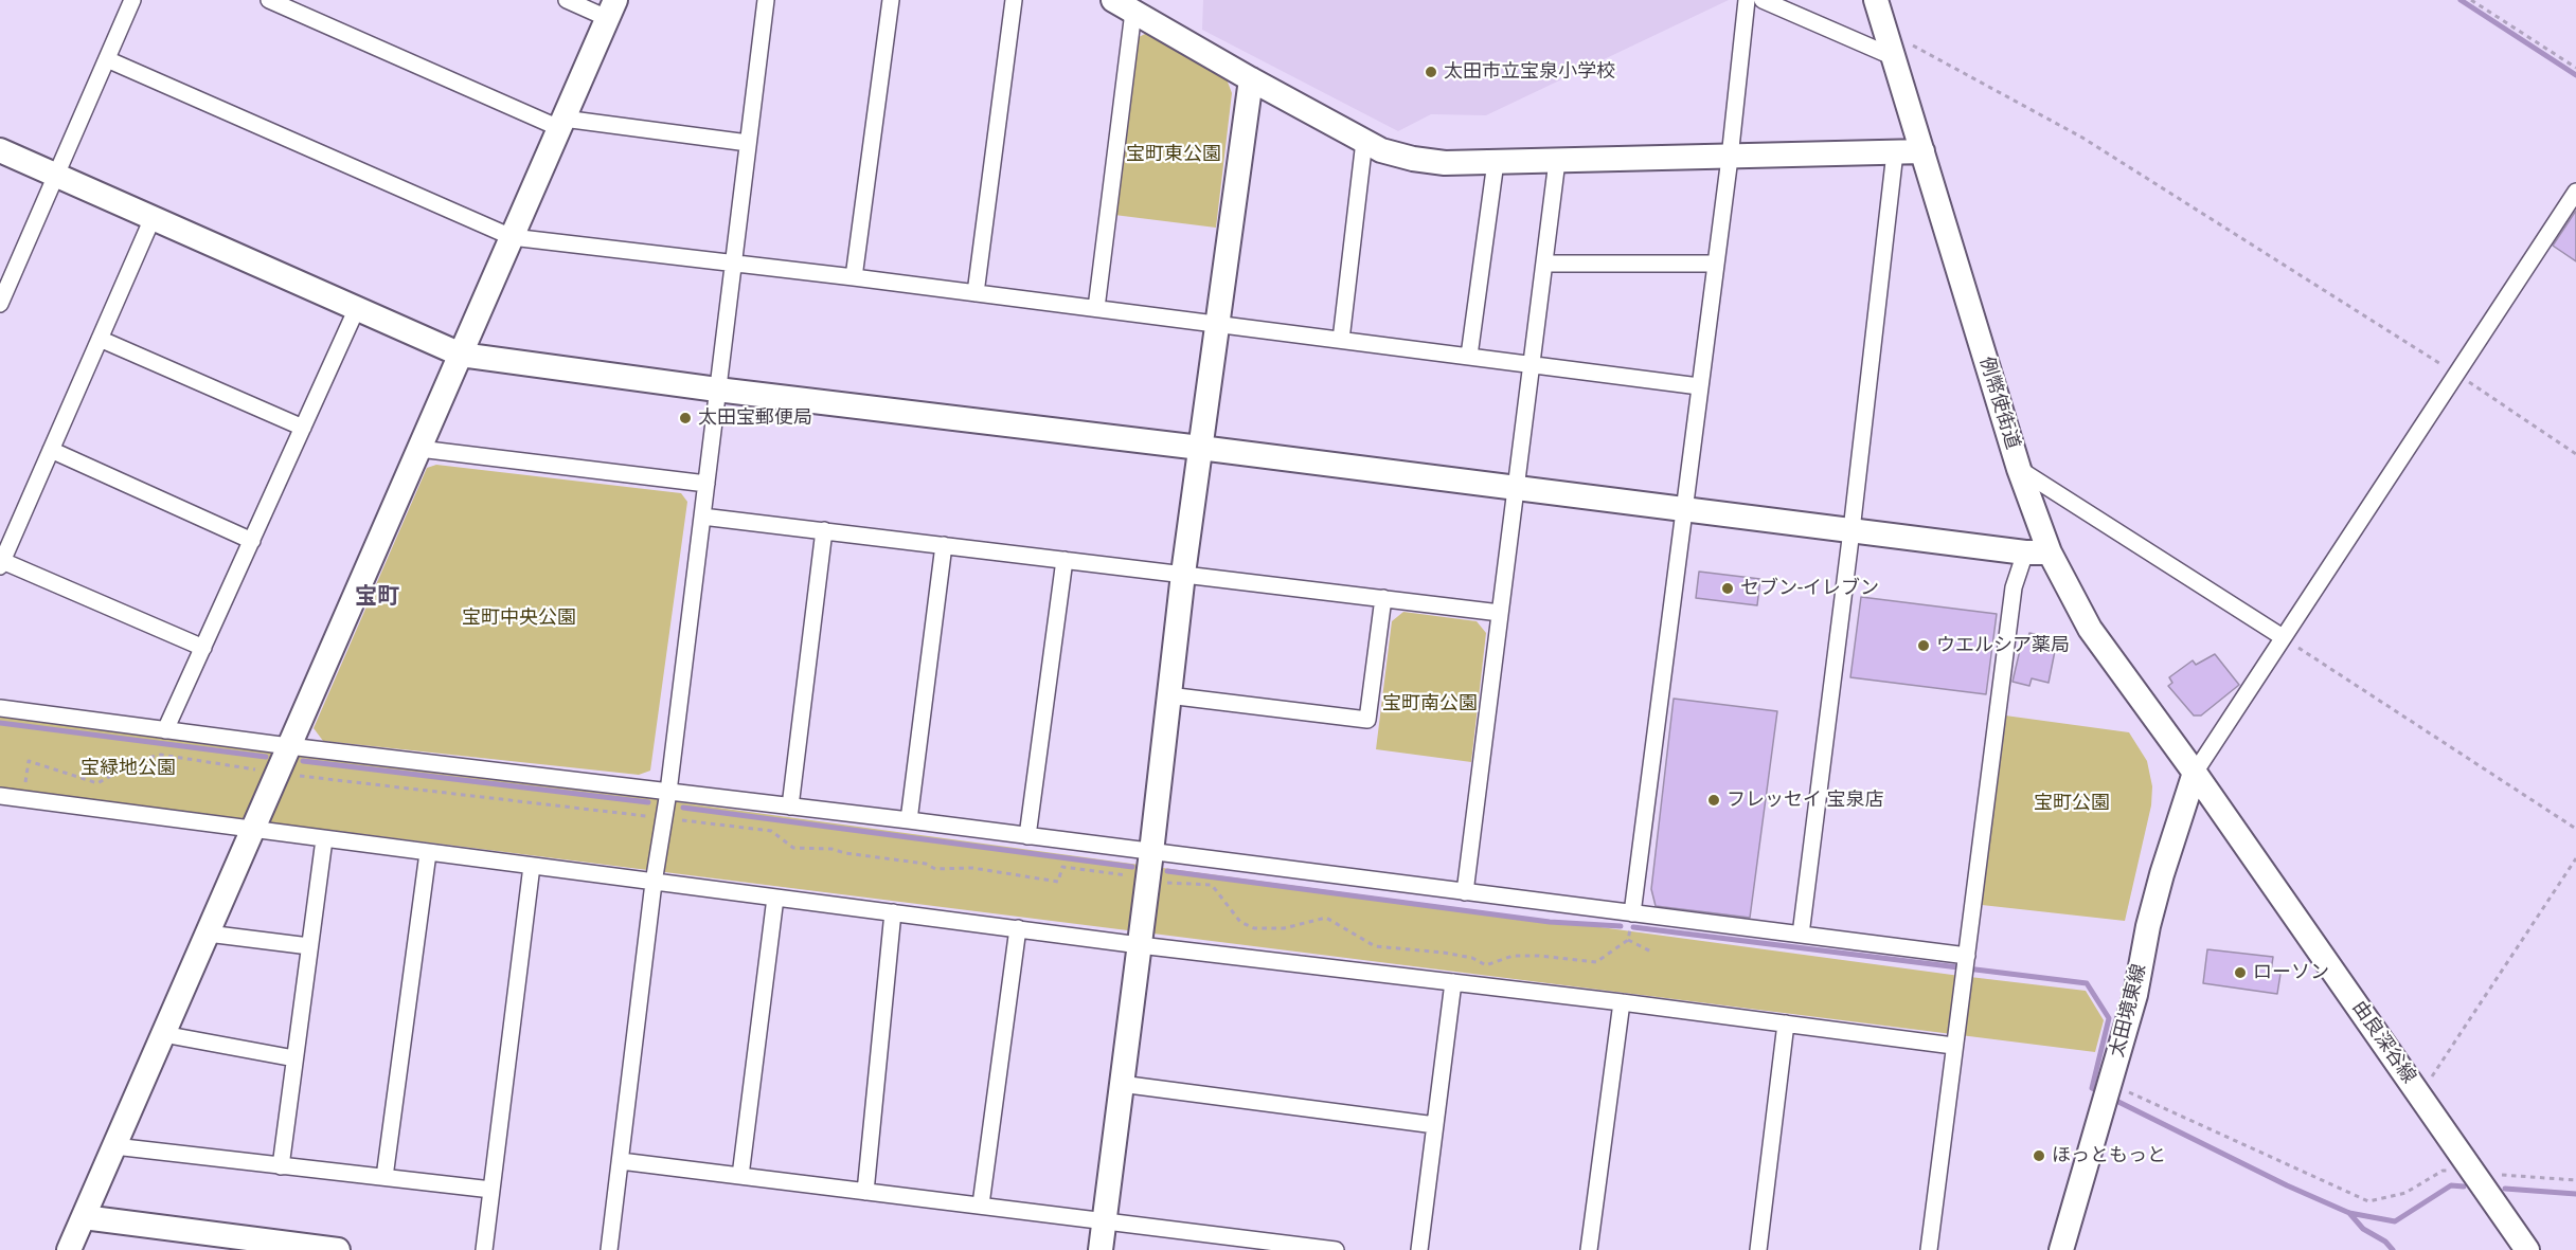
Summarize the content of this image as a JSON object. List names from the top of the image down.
{
  "streets": {
    "street": ["例幣使街道", "太田境東線", "由良深谷線"]
  },
  "crossings": [
    ["例幣使街道", "太田境東線"],
    ["例幣使街道", "由良深谷線"],
    ["太田境東線", "由良深谷線"]
  ],
  "districts": ["宝町"],
  "parks": [
    "宝町東公園",
    "宝町中央公園",
    "宝町南公園",
    "宝緑地公園",
    "宝町公園"
  ],
  "places": [
    "太田市立宝泉小学校",
    "太田宝郵便局",
    "セブン-イレブン",
    "ウエルシア薬局",
    "フレッセイ 宝泉店",
    "ローソン",
    "ほっともっと"
  ]
}
